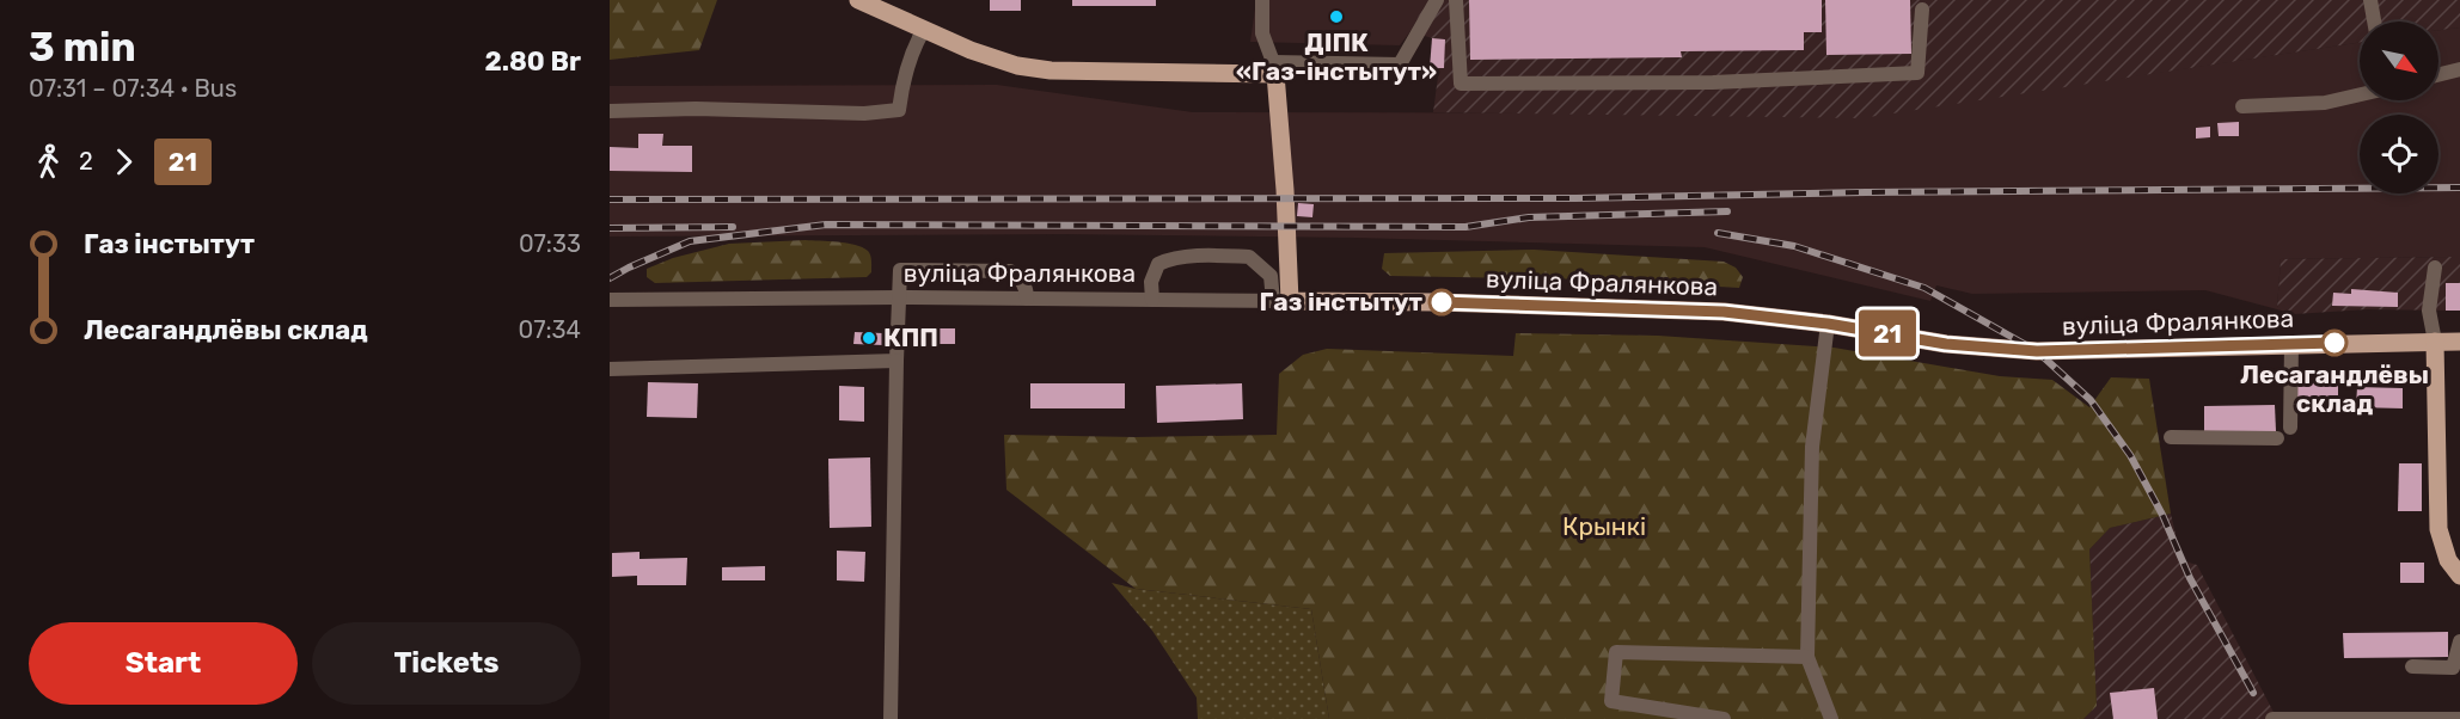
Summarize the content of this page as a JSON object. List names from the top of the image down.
{
  "streets": {
    "main road": ["вуліца Фралянкова"]
  },
  "parks": ["Крынкі"],
  "places": [
    "ДІПК «Газ-інстытут»",
    "Газ інстытут",
    "КПП",
    "Лесагандлёвы склад"
  ],
  "lines": ["bus line 21"],
  "north": "bottom right",
  "page": {
    "heading": ["3 min", "07:31 – 07:34 · Bus", "2.80 Br"],
    "on_map": "21",
    "legs": ["2", "21"],
    "list": [
      {
        "name": "Газ інстытут",
        "value": "07:33"
      },
      {
        "name": "Лесагандлёвы склад",
        "value": "07:34"
      }
    ],
    "buttons": ["Start", "Tickets"]
  }
}
